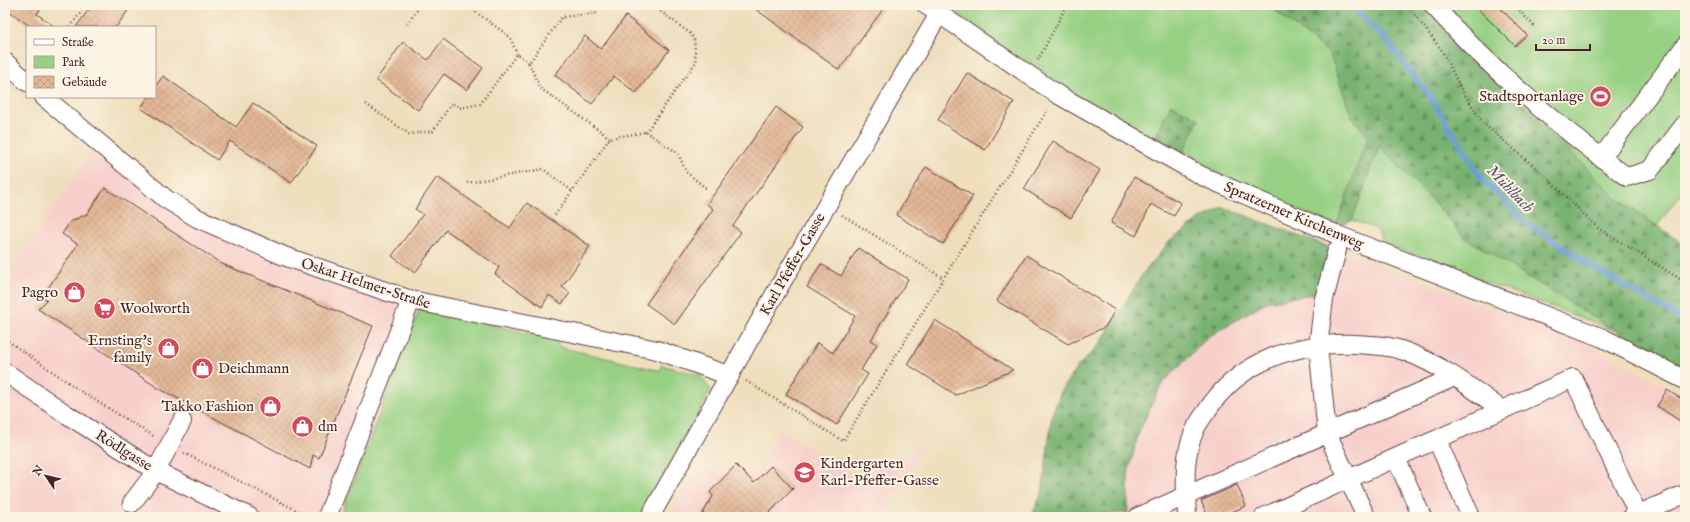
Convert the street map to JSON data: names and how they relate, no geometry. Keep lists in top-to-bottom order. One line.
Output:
{"streets":{"street":["Spratzerner Kirchenweg","Karl Pfeffer-Gasse","Oskar Helmer-Straße","Rödlgasse"]},"crossings":[["Spratzerner Kirchenweg","Karl Pfeffer-Gasse"],["Karl Pfeffer-Gasse","Oskar Helmer-Straße"]],"water":["Mühlbach"],"places":{"sports":["Stadtsportanlage"],"shop":["Pagro","Ernsting's family","Deichmann","Takko Fashion","dm"],"supermarket":["Woolworth"],"school or university":["Kindergarten Karl-Pfeffer-Gasse"]},"legend":["Straße","Park","Gebäude"],"scale_bar":"20 m","north":"top left"}
